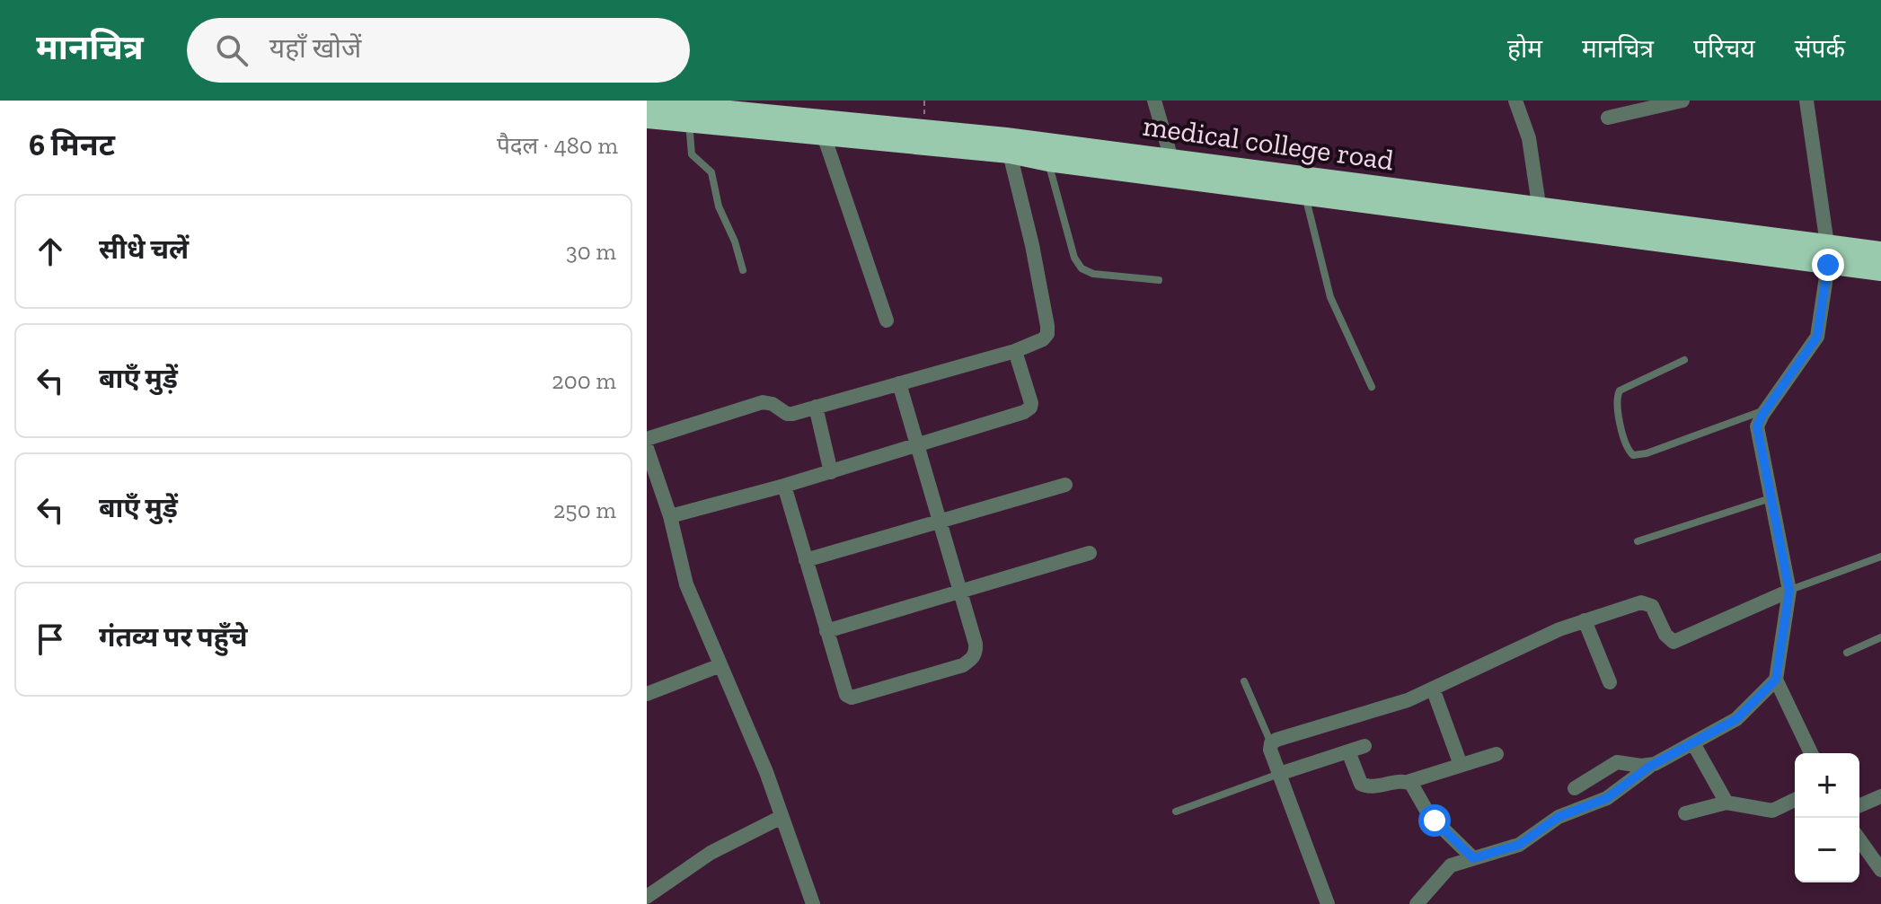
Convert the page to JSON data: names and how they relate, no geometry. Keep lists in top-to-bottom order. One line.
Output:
{"streets":{"highway":["medical college road"]},"page":{"header":"मानचित्र","search":"यहाँ खोजें","nav":["होम","मानचित्र","परिचय","संपर्क"],"heading":["6 मिनट","पैदल · 480 m"],"list":[["सीधे चलें","30 m"],["बाएँ मुड़ें","200 m"],["बाएँ मुड़ें","250 m"],"गंतव्य पर पहुँचे"],"map_buttons":["+","−"]}}
